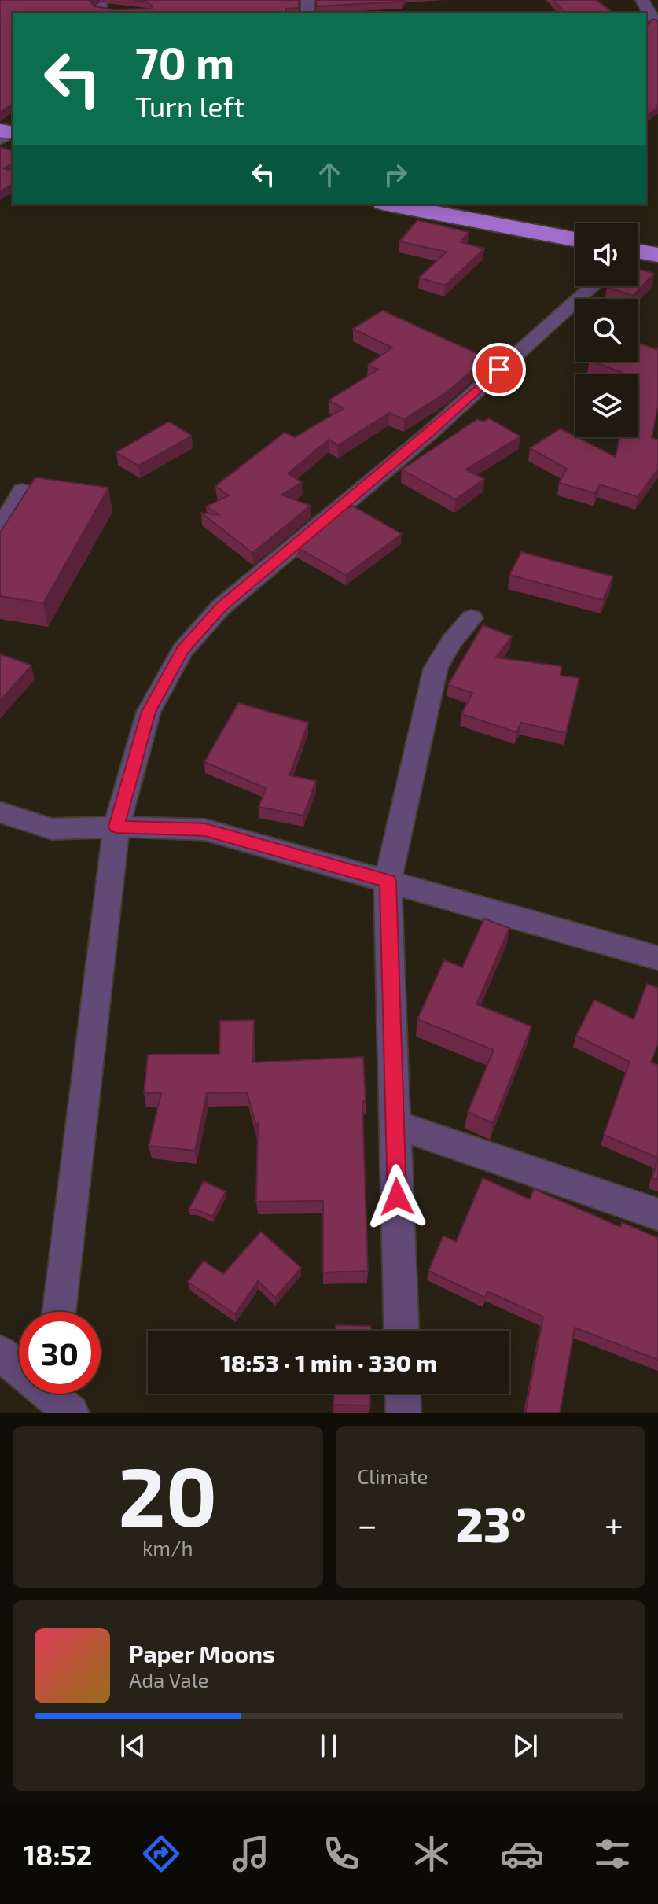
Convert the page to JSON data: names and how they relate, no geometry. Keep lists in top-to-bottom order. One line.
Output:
{"page":{"turn":["70 m","Turn left"],"limit":"30","trip":"18:53 · 1 min · 330 m","tile":[["20","km/h"],"Climate"],"heat":["−","23°","+"],"song":["Paper Moons","Ada Vale"],"tabs":"18:52"}}
